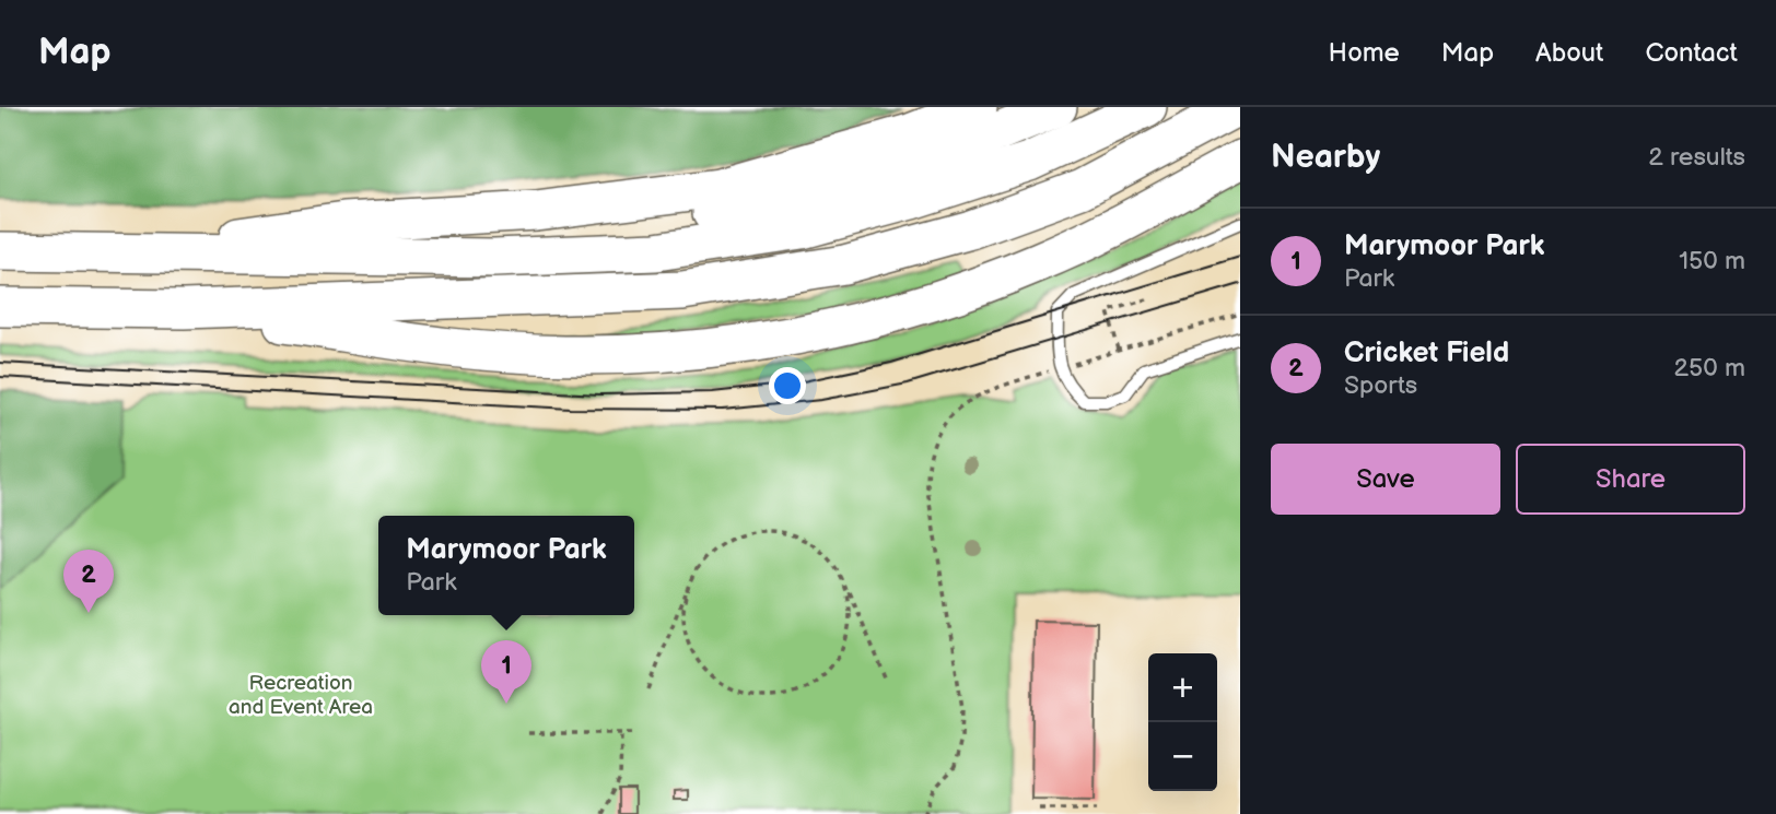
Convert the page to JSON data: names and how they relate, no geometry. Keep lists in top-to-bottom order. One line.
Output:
{"parks":["Recreation and Event Area"],"page":{"header":"Map","nav":["Home","Map","About","Contact"],"heading":["Nearby","2 results"],"list":[{"mark":"1","name":"Marymoor Park","note":"Park","value":"150 m"},{"mark":"2","name":"Cricket Field","note":"Sports","value":"250 m"}],"buttons":["Save","Share"],"popup":["Marymoor Park","Park"],"pins":["2","1"],"map_buttons":["+","−"]}}
